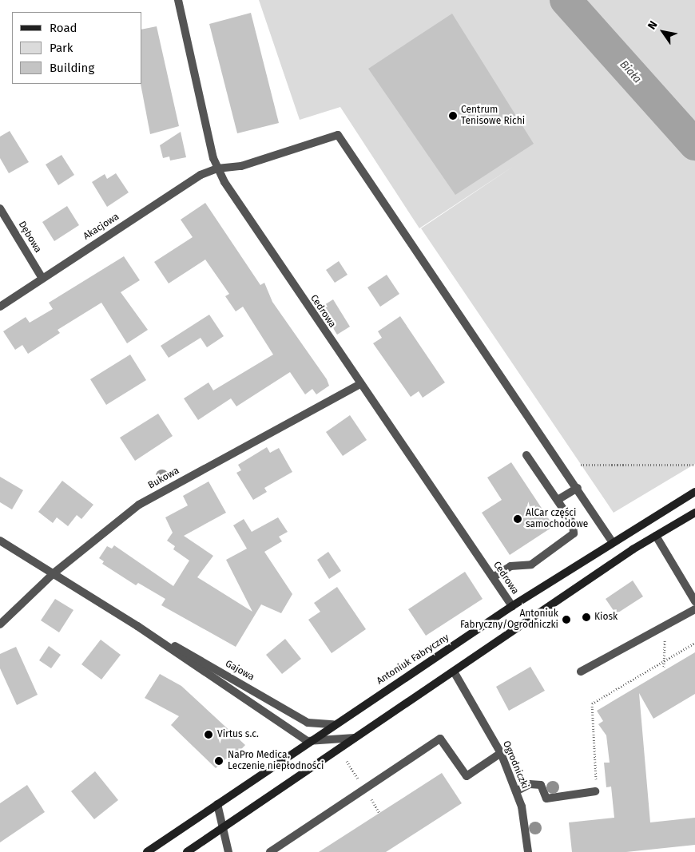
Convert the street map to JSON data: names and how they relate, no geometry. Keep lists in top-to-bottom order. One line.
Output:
{"streets":{"main road":["Antoniuk Fabryczny"],"street":["Akacjowa","Dębowa","Cedrowa","Bukowa","Gajowa","Ogrodniczki"]},"crossings":[["Akacjowa","Dębowa"],["Akacjowa","Cedrowa"],["Cedrowa","Bukowa"],["Cedrowa","Antoniuk Fabryczny"],["Bukowa","Gajowa"],["Antoniuk Fabryczny","Gajowa"]],"water":["Biała"],"places":["Centrum Tenisowe Richi","AlCar części samochodowe","Kiosk","Antoniuk Fabryczny/Ogrodniczki","Virtus s.c.","NaPro Medica. Leczenie niepłodności"],"legend":["Road","Park","Building"],"north":"top left"}
